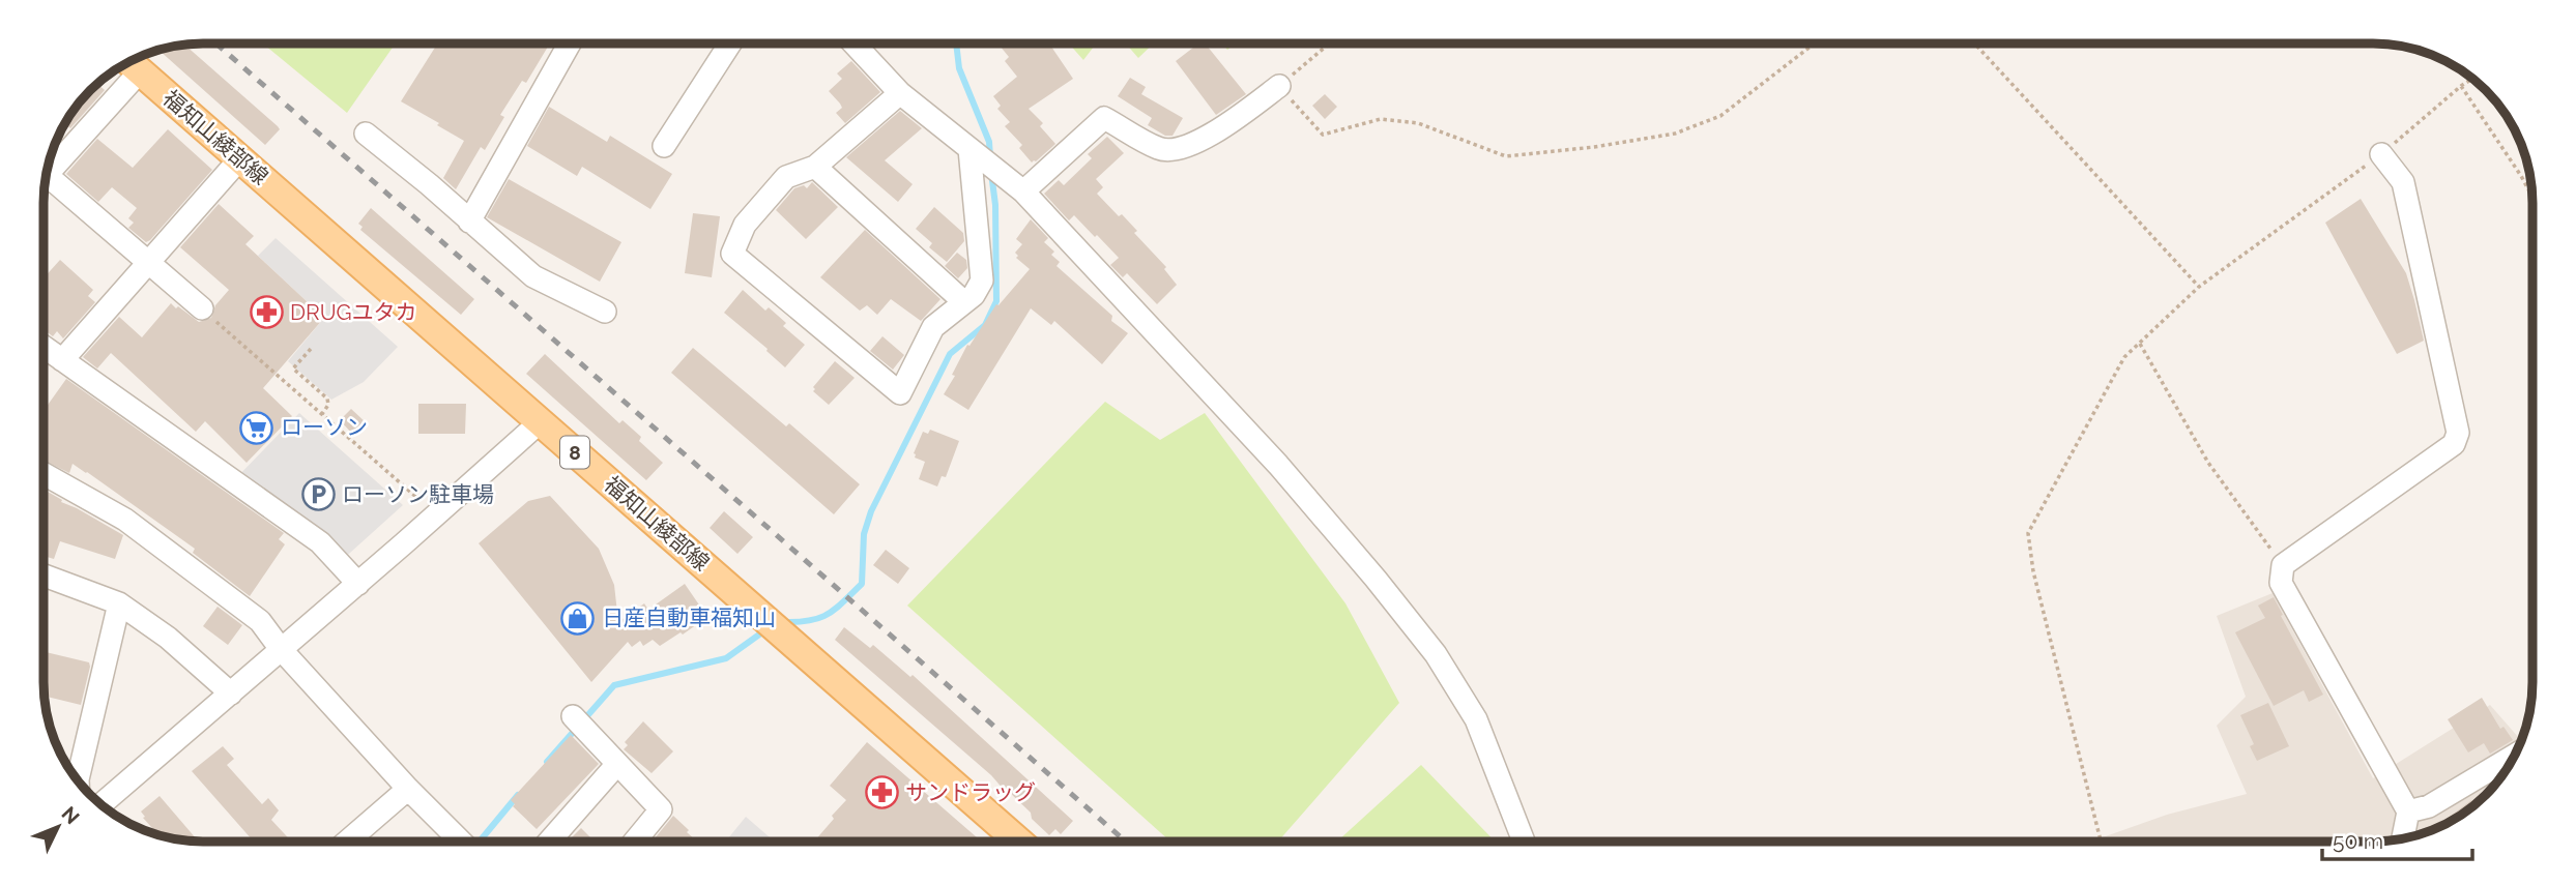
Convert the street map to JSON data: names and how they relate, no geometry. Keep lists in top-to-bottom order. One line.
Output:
{"streets":{"main road":["福知山綾部線","8"]},"places":{"pharmacy":["DRUGユタカ","サンドラッグ"],"supermarket":["ローソン"],"parking":["ローソン駐車場"],"shop":["日産自動車福知山"]},"scale_bar":"50 m","north":"top right"}
